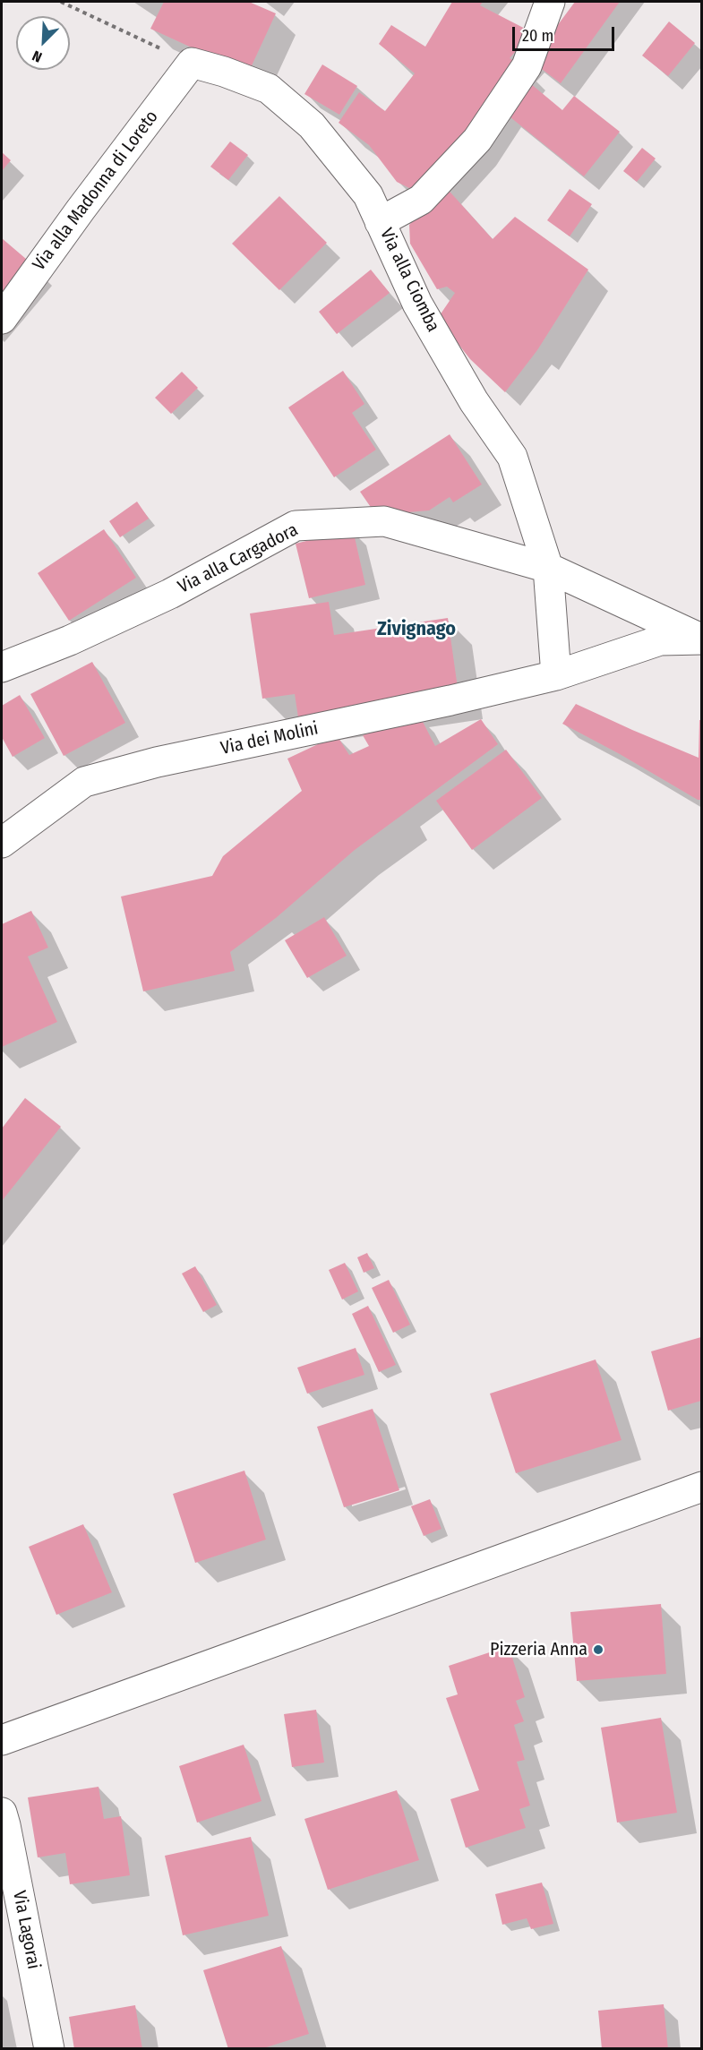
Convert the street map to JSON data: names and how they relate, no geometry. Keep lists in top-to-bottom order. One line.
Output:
{"streets":{"street":["Via alla Madonna di Loreto","Via alla Ciomba","Via alla Cargadora","Via dei Molini","Via Lagorai"]},"crossings":[["Via alla Madonna di Loreto","Via alla Ciomba"],["Via alla Ciomba","Via alla Cargadora"],["Via alla Ciomba","Via dei Molini"],["Via alla Cargadora","Via dei Molini"]],"districts":["Zivignago"],"places":["Pizzeria Anna"],"scale_bar":"20 m","north":"bottom left"}
